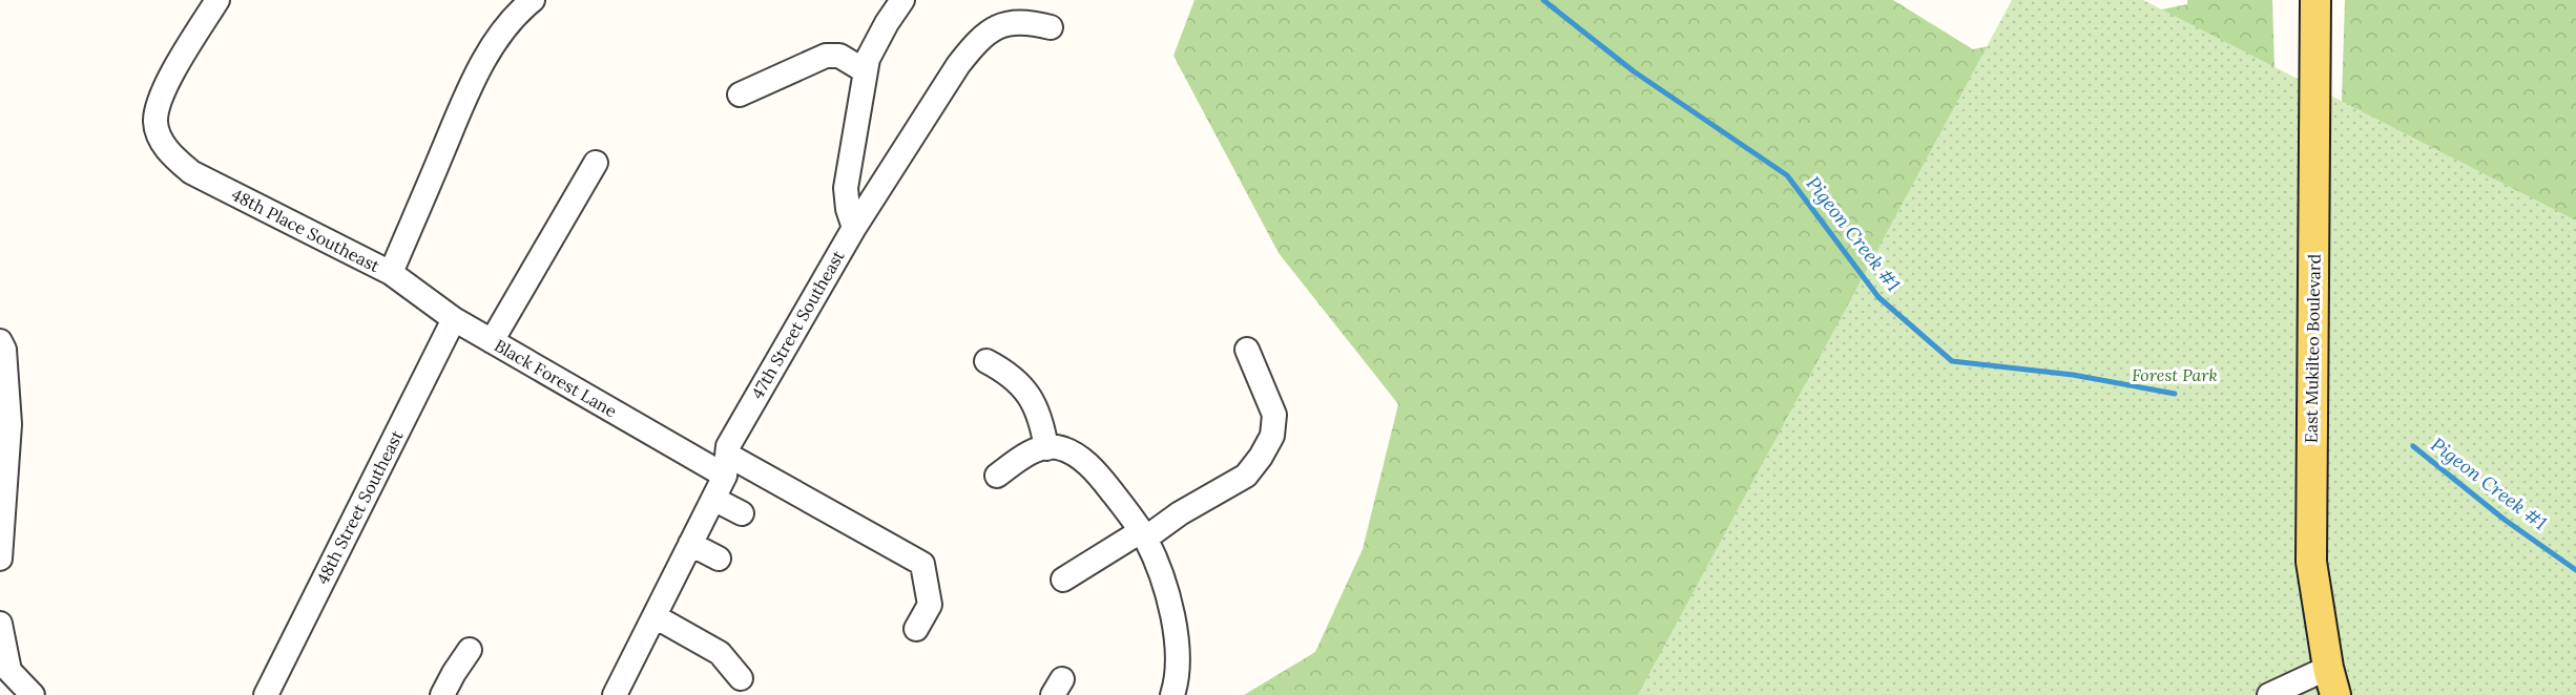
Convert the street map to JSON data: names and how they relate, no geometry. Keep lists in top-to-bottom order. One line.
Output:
{"streets":{"main road":["East Mukilteo Boulevard"],"street":["48th Place Southeast","47th Street Southeast","Black Forest Lane","48th Street Southeast"]},"crossings":[["48th Place Southeast","Black Forest Lane"],["47th Street Southeast","Black Forest Lane"],["Black Forest Lane","48th Street Southeast"]],"water":["Pigeon Creek #1"],"parks":["Forest Park"]}
